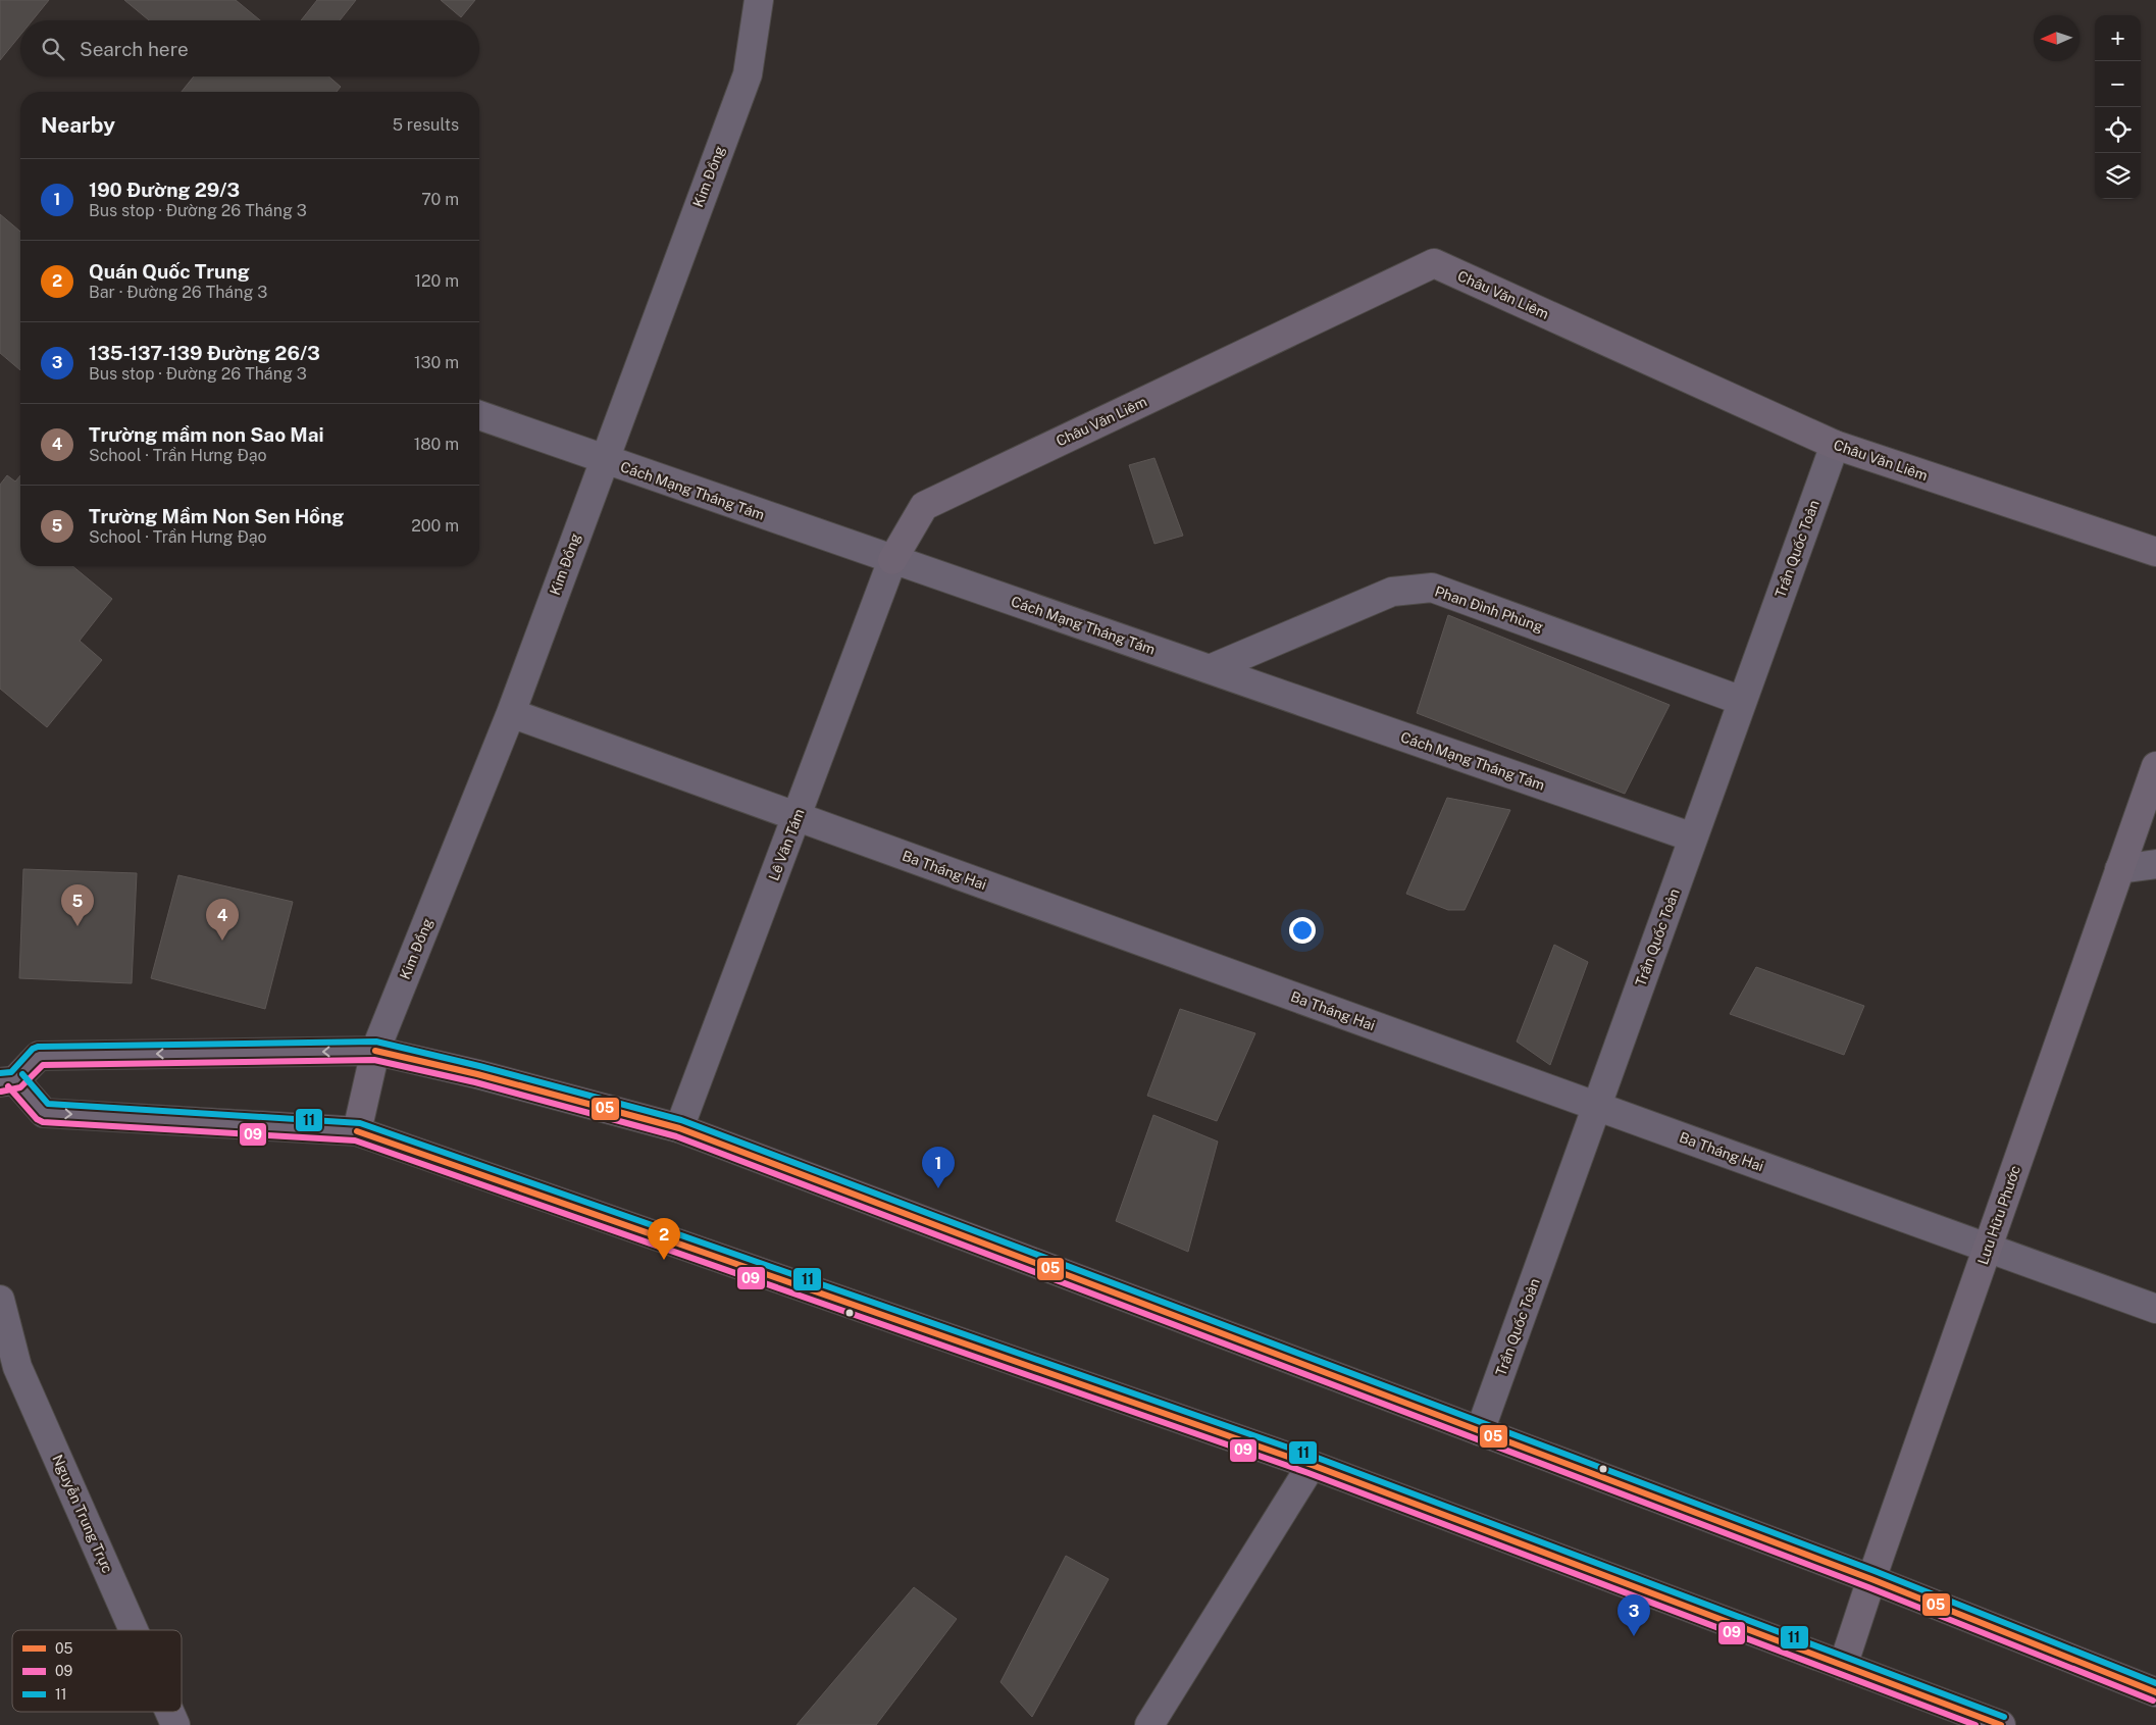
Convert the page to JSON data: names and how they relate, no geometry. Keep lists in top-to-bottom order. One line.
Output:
{"streets":{"street":["Kim Đồng","Châu Văn Liêm","Cách Mạng Tháng Tám","Trần Quốc Toản","Phan Đình Phùng","Lê Văn Tám","Ba Tháng Hai","Lưu Hữu Phước","Nguyễn Trung Trực"]},"crossings":[["Kim Đồng","Cách Mạng Tháng Tám"],["Kim Đồng","Ba Tháng Hai"],["Châu Văn Liêm","Cách Mạng Tháng Tám"],["Châu Văn Liêm","Trần Quốc Toản"],["Châu Văn Liêm","Lê Văn Tám"],["Cách Mạng Tháng Tám","Trần Quốc Toản"],["Cách Mạng Tháng Tám","Phan Đình Phùng"],["Cách Mạng Tháng Tám","Lê Văn Tám"],["Trần Quốc Toản","Phan Đình Phùng"],["Trần Quốc Toản","Ba Tháng Hai"],["Lê Văn Tám","Ba Tháng Hai"],["Ba Tháng Hai","Lưu Hữu Phước"]],"lines":["transit line 11","transit line 05","transit line 09"],"legend":["05","09","11"],"north":"left","page":{"map_buttons":["+","−"],"search":"Search here","heading":["Nearby","5 results"],"list":[{"mark":"1","name":"190 Đường 29/3","note":"Bus stop · Đường 26 Tháng 3","value":"70 m"},{"mark":"2","name":"Quán Quốc Trung","note":"Bar · Đường 26 Tháng 3","value":"120 m"},{"mark":"3","name":"135-137-139 Đường 26/3","note":"Bus stop · Đường 26 Tháng 3","value":"130 m"},{"mark":"4","name":"Trường mầm non Sao Mai","note":"School · Trần Hưng Đạo","value":"180 m"},{"mark":"5","name":"Trường Mầm Non Sen Hồng","note":"School · Trần Hưng Đạo","value":"200 m"}],"pins":["5","4","1","2","3"]}}
